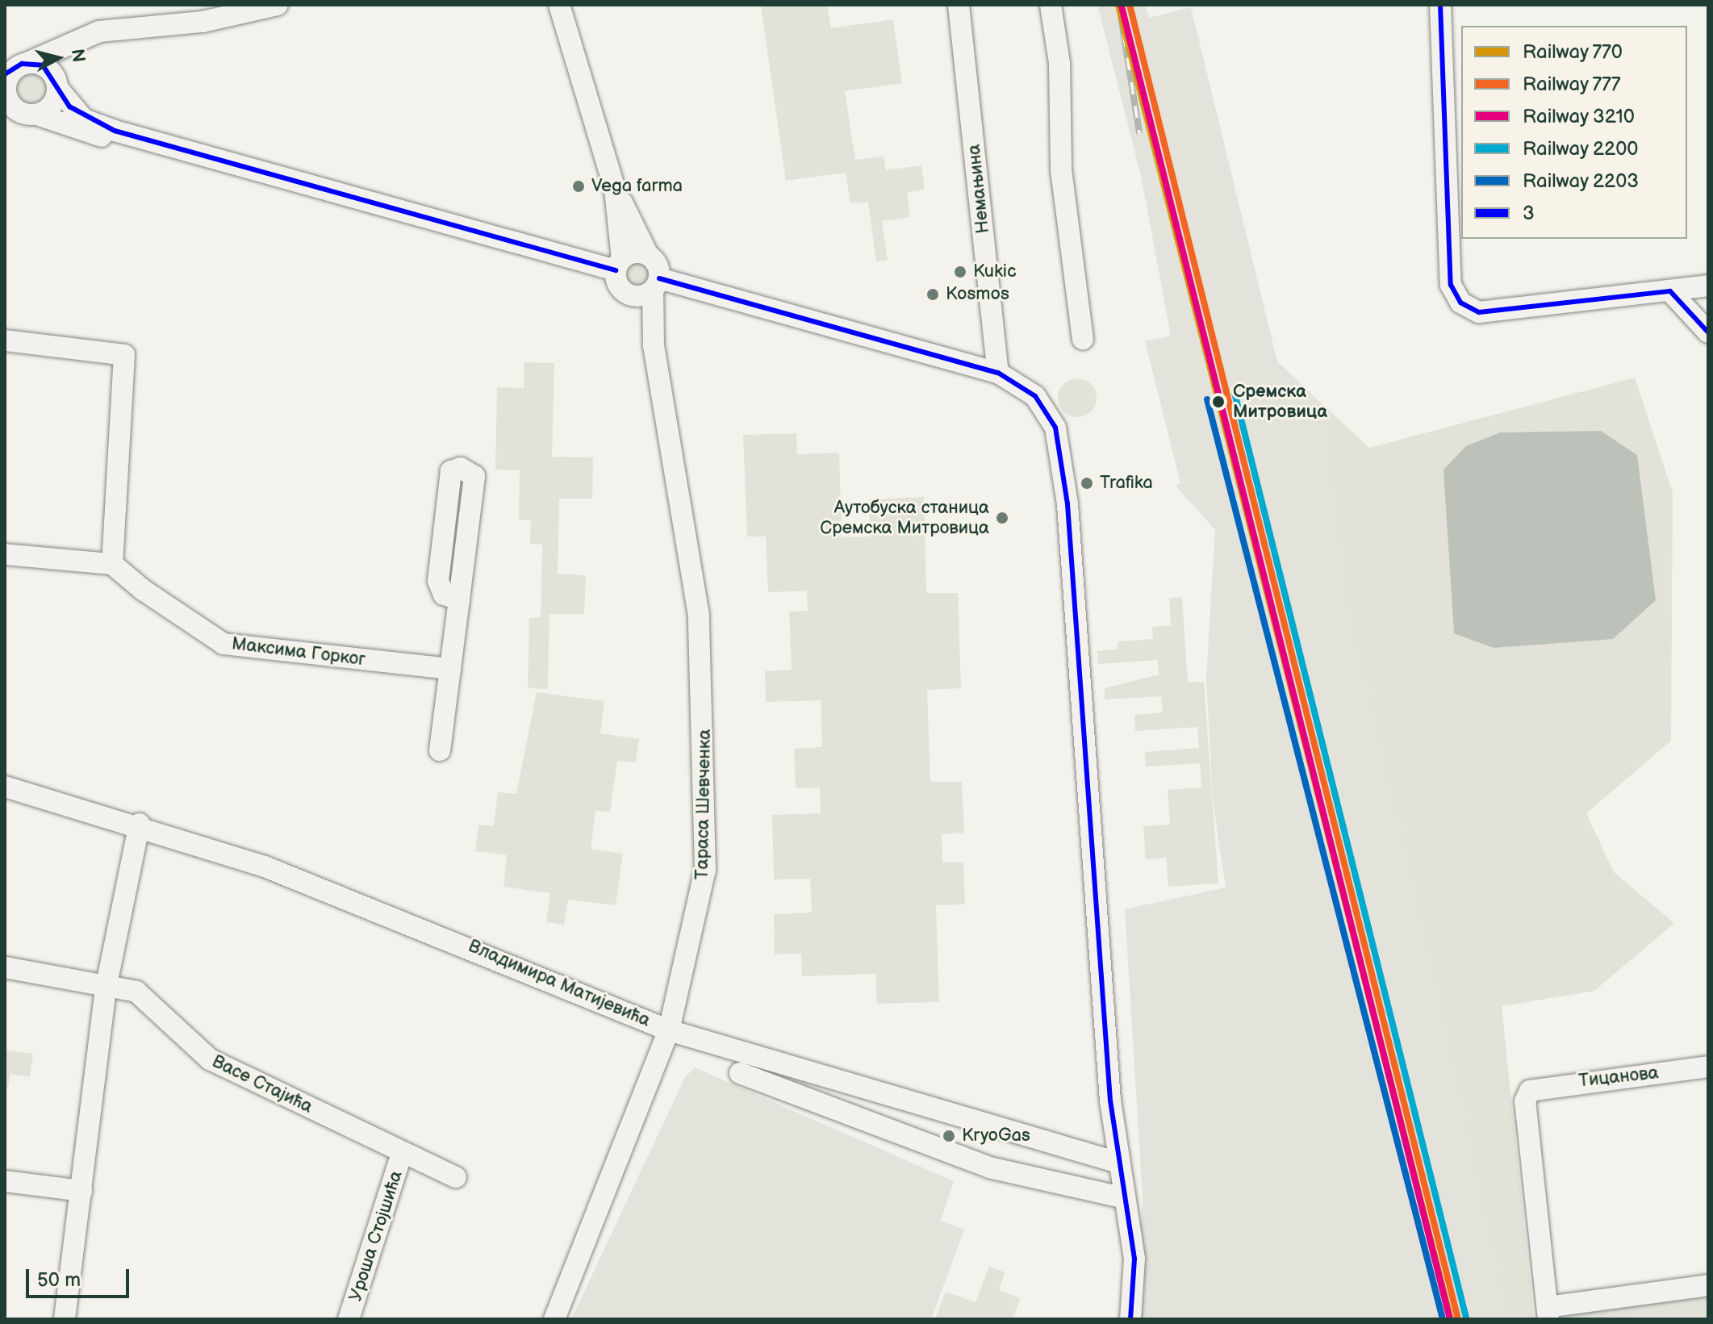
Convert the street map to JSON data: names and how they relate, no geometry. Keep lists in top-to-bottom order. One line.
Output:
{"streets":{"street":["Немањина","Максима Горког","Тараса Шевченка","Владимира Матијевића","Тицанова","Васе Стајића","Уроша Стојшића"]},"crossings":[["Тараса Шевченка","Владимира Матијевића"],["Васе Стајића","Уроша Стојшића"]],"places":["Vega farma","Kukic","Kosmos","Сремска Митровица","Trafika","Аутобуска станица Сремска Митровица","KryoGas"],"lines":["rail line 770","rail line 777","transit line 3","rail line 3210","rail line 2200","rail line 2203"],"legend":["Railway 770","Railway 777","Railway 3210","Railway 2200","Railway 2203","3"],"scale_bar":"50 m","north":"right"}
